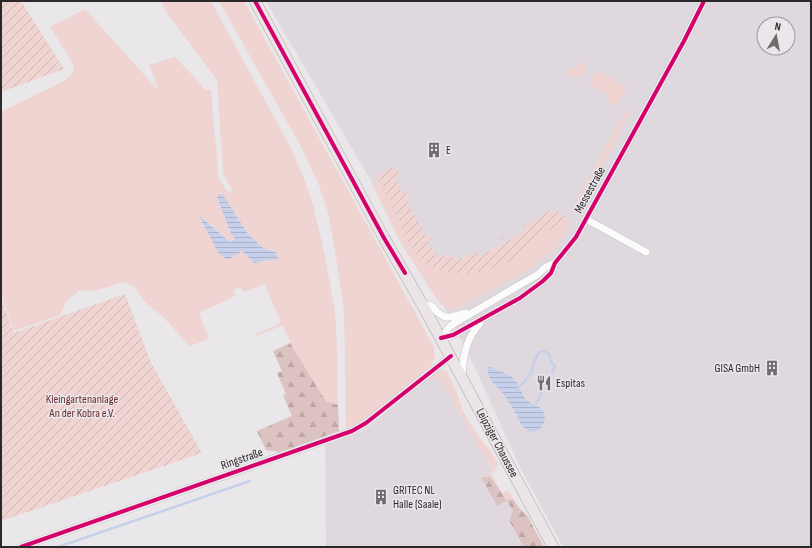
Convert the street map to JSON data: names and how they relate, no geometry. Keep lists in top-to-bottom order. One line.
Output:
{"streets":{"main road":["Leipziger Chaussee"],"street":["Messestraße","Ringstraße"]},"crossings":[["Messestraße","Leipziger Chaussee"],["Leipziger Chaussee","Ringstraße"]],"parks":["Kleingartenanlage An der Kobra e.V."],"places":{"building":["E","GISA GmbH","GRITEC NL Halle (Saale)"],"restaurant":["Espitas"]},"north":"top"}
